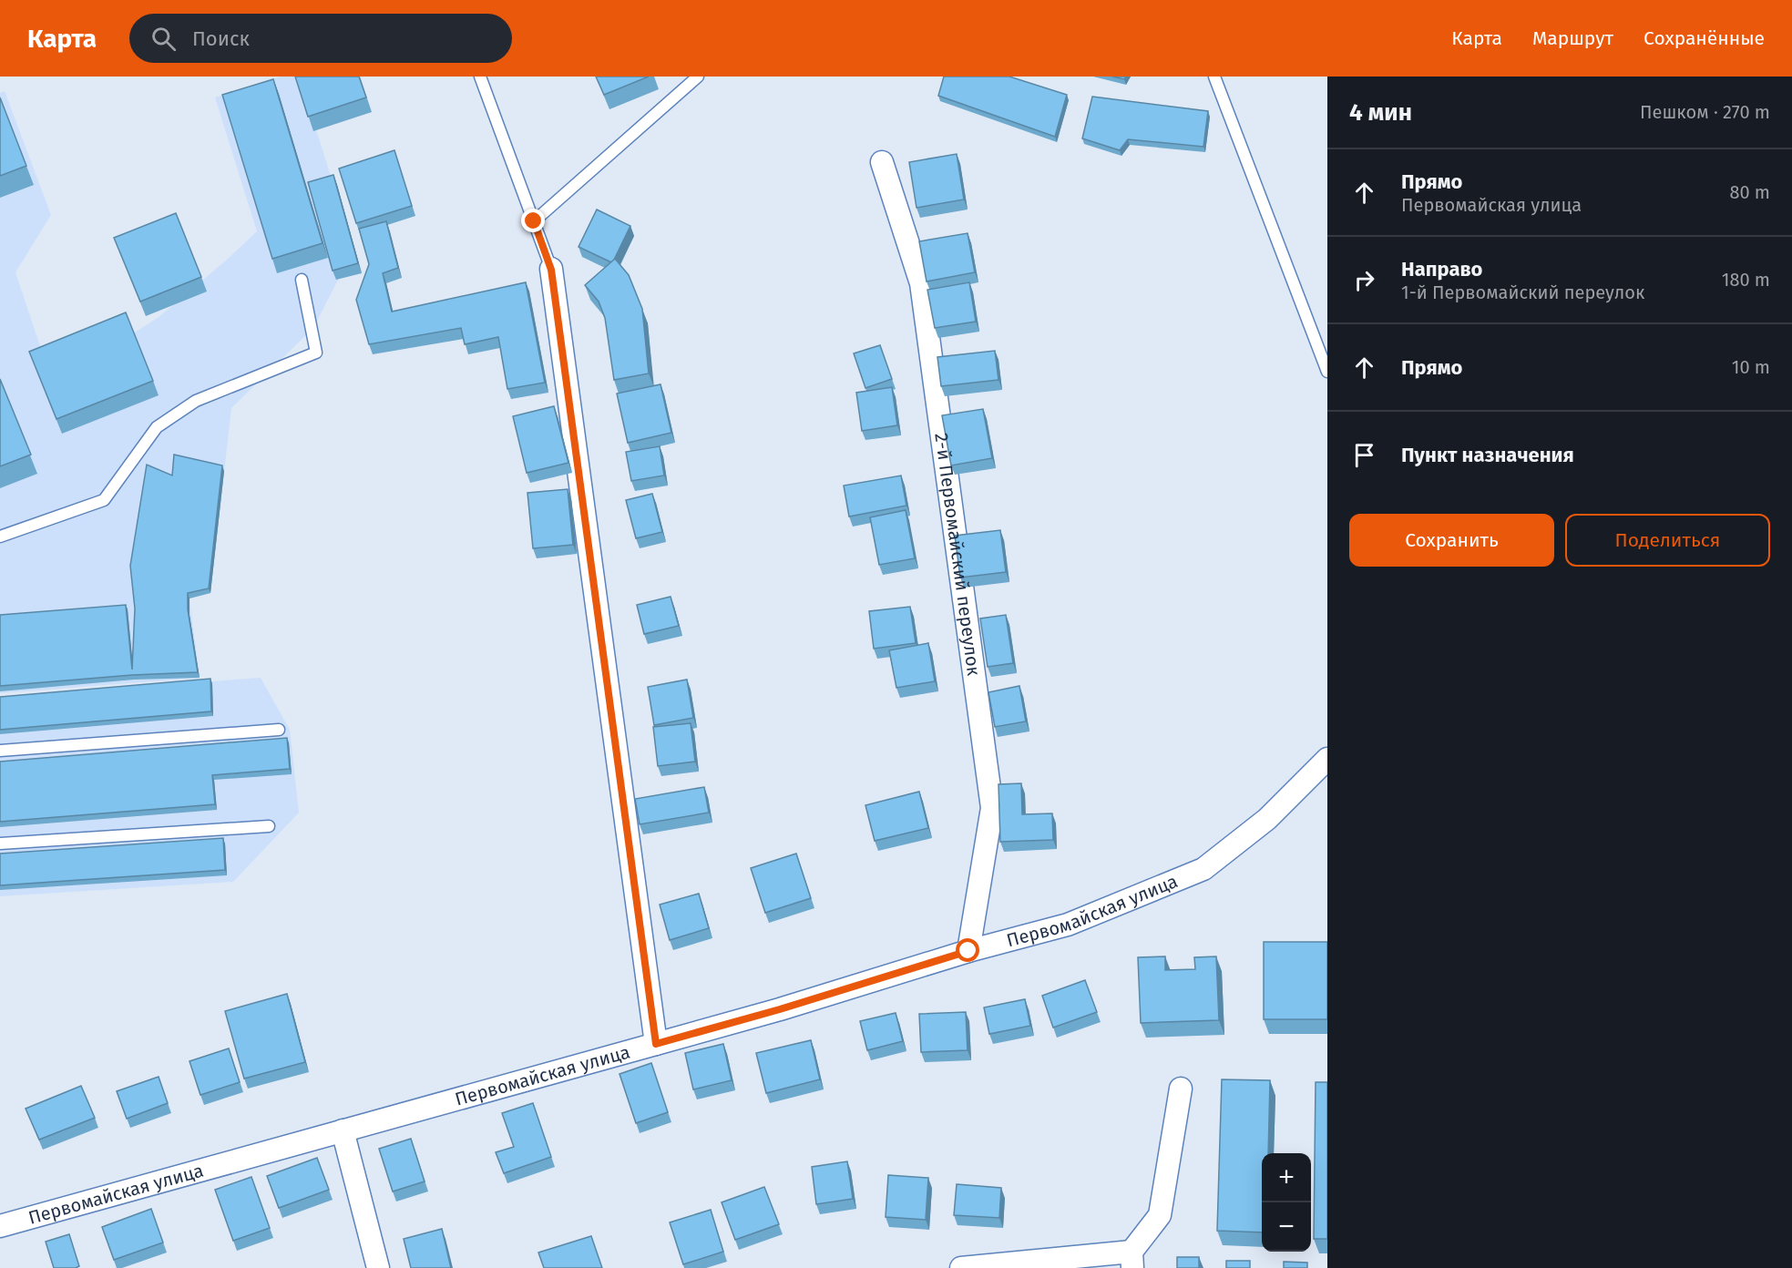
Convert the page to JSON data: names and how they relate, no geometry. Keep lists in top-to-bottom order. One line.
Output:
{"streets":{"street":["2-й Первомайский переулок","Первомайская улица"]},"crossings":[["2-й Первомайский переулок","Первомайская улица"]],"page":{"header":"Карта","search":"Поиск","nav":["Карта","Маршрут","Сохранённые"],"heading":["4 мин","Пешком · 270 m"],"list":[["Прямо","Первомайская улица","80 m"],["Направо","1-й Первомайский переулок","180 m"],["Прямо","10 m"],"Пункт назначения"],"buttons":["Сохранить","Поделиться"],"map_buttons":["+","−"]}}
